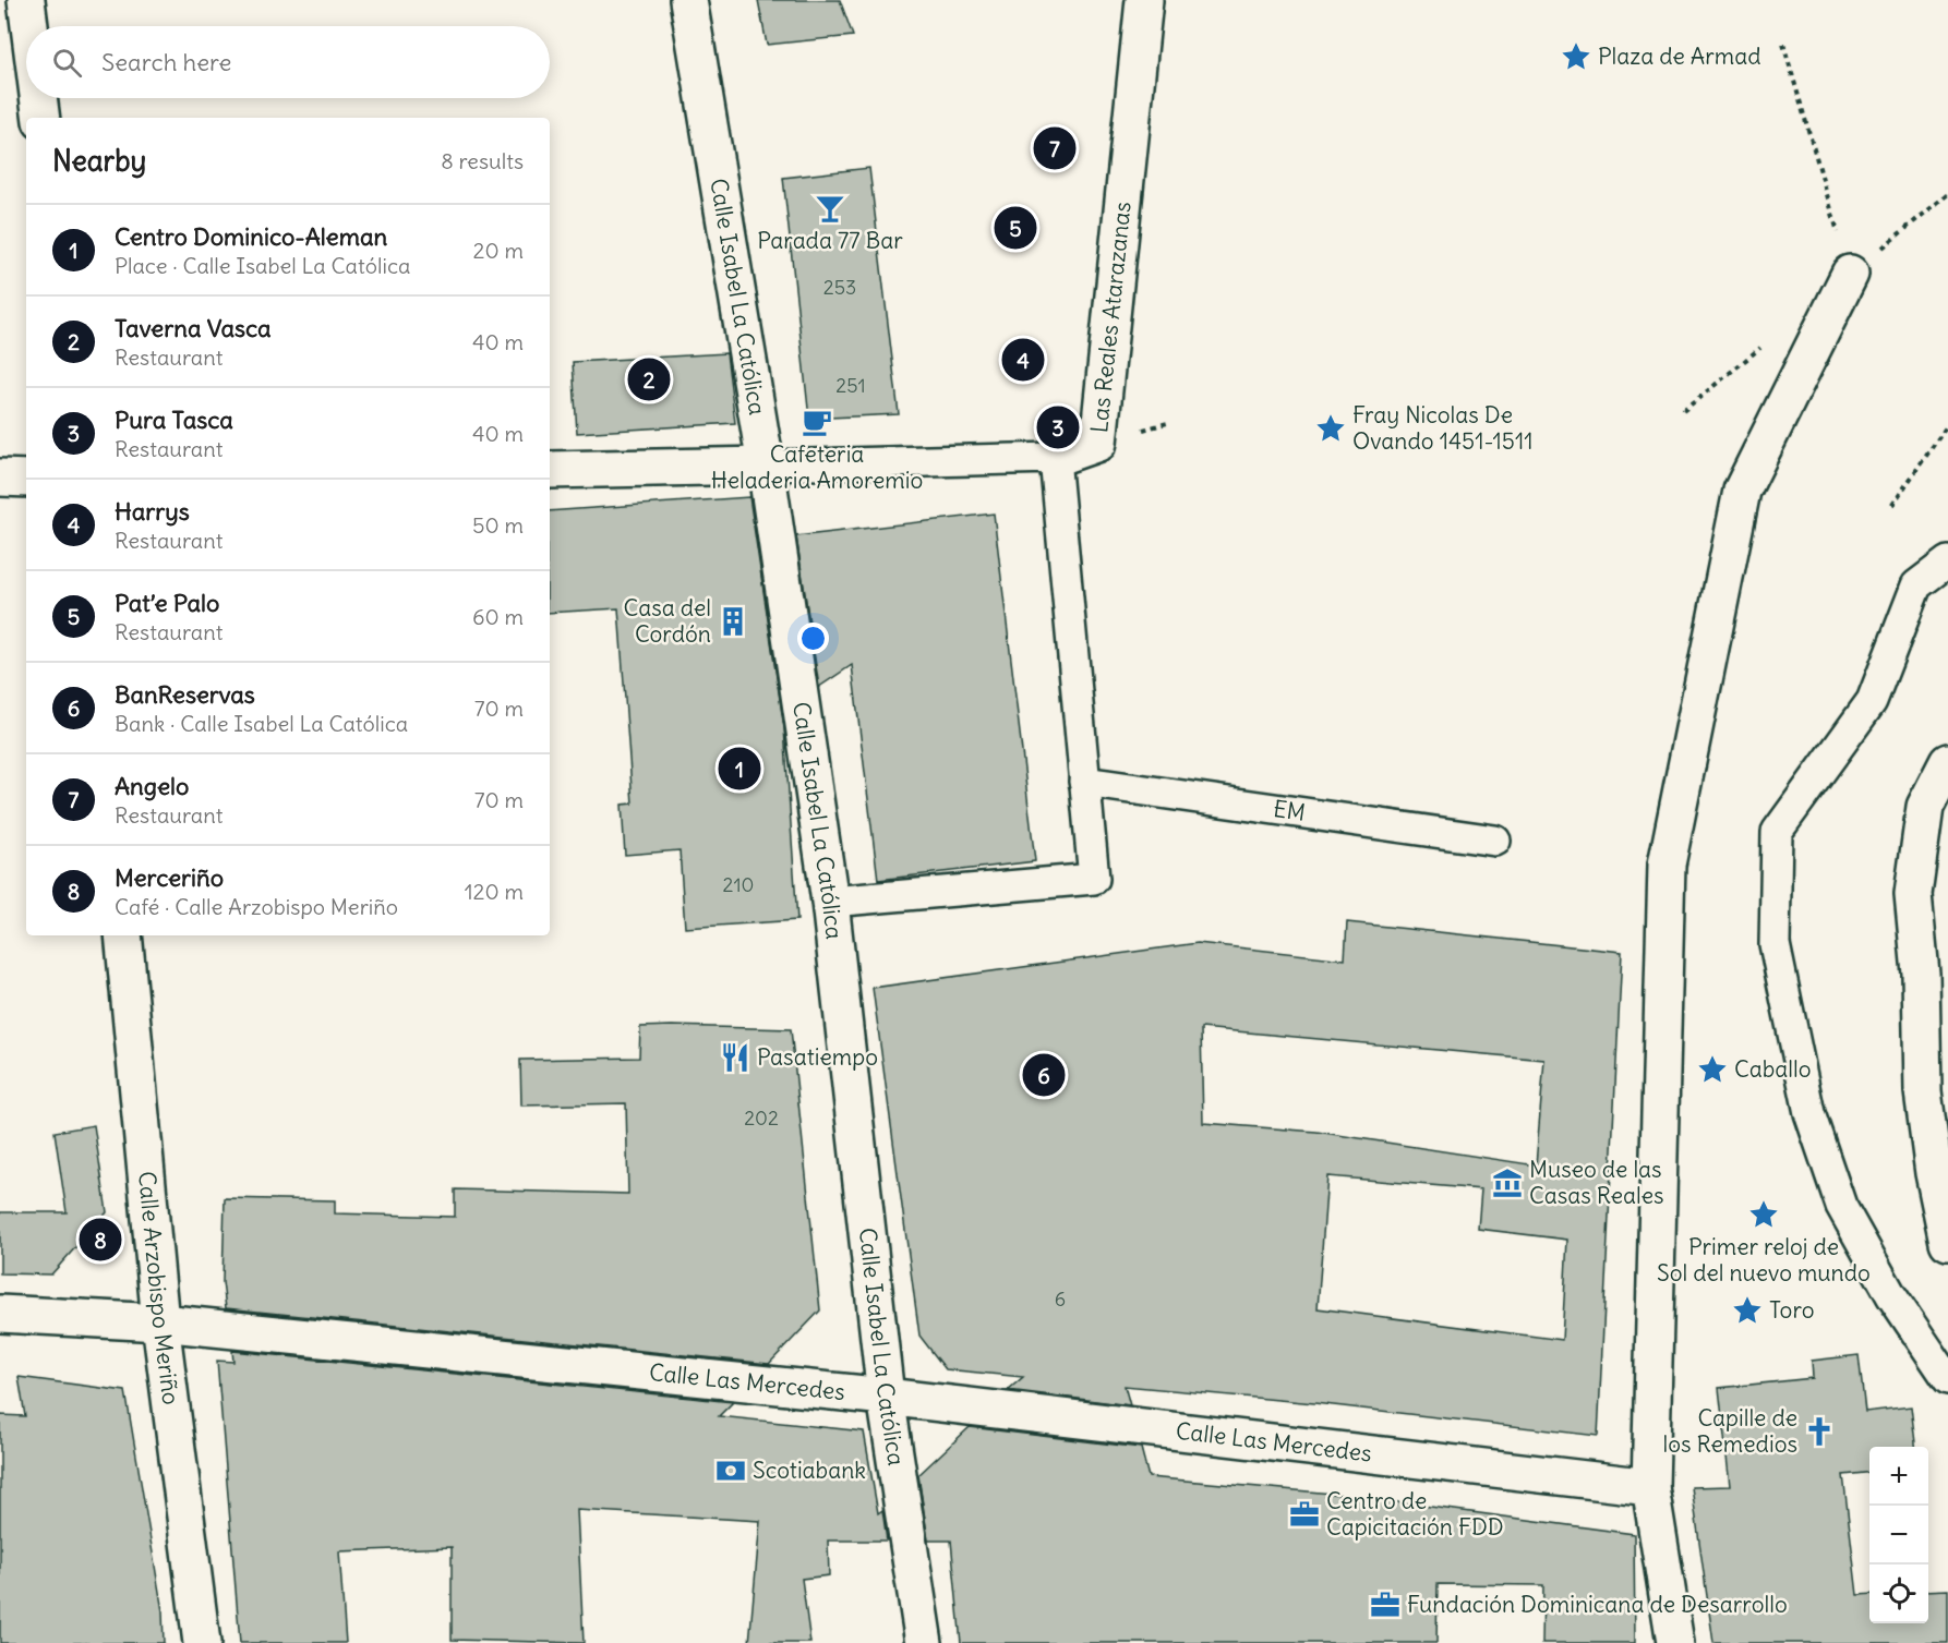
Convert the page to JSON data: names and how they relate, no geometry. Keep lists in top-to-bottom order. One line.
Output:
{"streets":{"street":["Calle Isabel La Católica","Las Reales Atarazanas","Calle Arzobispo Meriño","Calle Las Mercedes"],"lane":["EM"]},"crossings":[["Calle Isabel La Católica","Calle Las Mercedes"],["Calle Arzobispo Meriño","Calle Las Mercedes"]],"places":{"place":["Plaza de Armad","Fray Nicolas De Ovando 1451-1511","Caballo","Primer reloj de Sol del nuevo mundo","Toro"],"bar":["Parada 77 Bar"],"cafe":["Cafeteria Heladeria Amoremio"],"building":["Casa del Cordón"],"restaurant":["Pasatiempo"],"museum":["Museo de las Casas Reales"],"church":["Capille de los Remedios"],"bank":["Scotiabank"],"office":["Centro de Capicitación FDD","Fundación Dominicana de Desarrollo"]},"house_numbers":["253","251","210","202","6"],"page":{"search":"Search here","heading":["Nearby","8 results"],"pins":["7","5","4","2","3","1","6","8"],"list":[{"mark":"1","name":"Centro Dominico-Aleman","note":"Place · Calle Isabel La Católica","value":"20 m"},{"mark":"2","name":"Taverna Vasca","note":"Restaurant","value":"40 m"},{"mark":"3","name":"Pura Tasca","note":"Restaurant","value":"40 m"},{"mark":"4","name":"Harrys","note":"Restaurant","value":"50 m"},{"mark":"5","name":"Pat’e Palo","note":"Restaurant","value":"60 m"},{"mark":"6","name":"BanReservas","note":"Bank · Calle Isabel La Católica","value":"70 m"},{"mark":"7","name":"Angelo","note":"Restaurant","value":"70 m"},{"mark":"8","name":"Merceriño","note":"Café · Calle Arzobispo Meriño","value":"120 m"}],"map_buttons":["+","−"]}}
